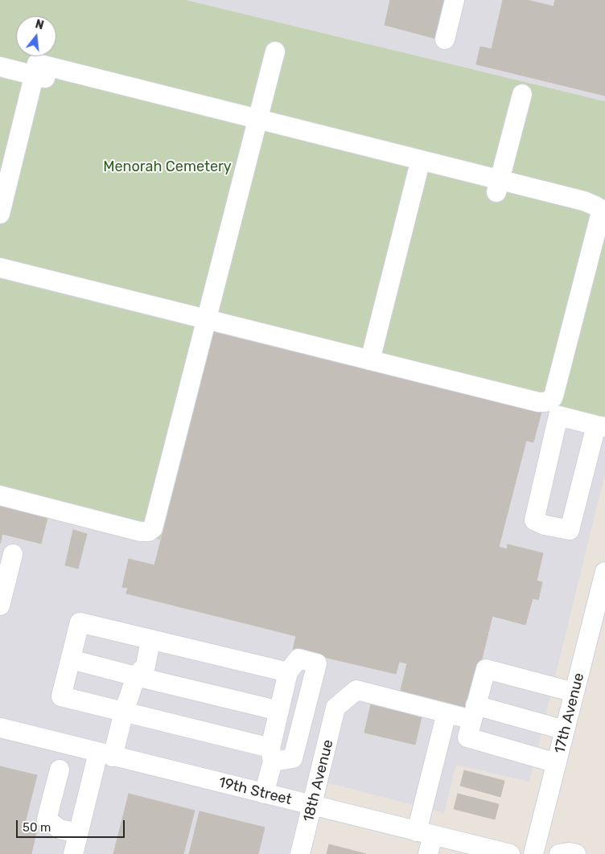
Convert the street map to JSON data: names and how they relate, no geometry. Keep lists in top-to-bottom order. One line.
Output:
{"streets":{"street":["17th Avenue","18th Avenue","19th Street"]},"crossings":[["18th Avenue","19th Street"]],"parks":["Menorah Cemetery"],"scale_bar":"50 m","north":"top"}
